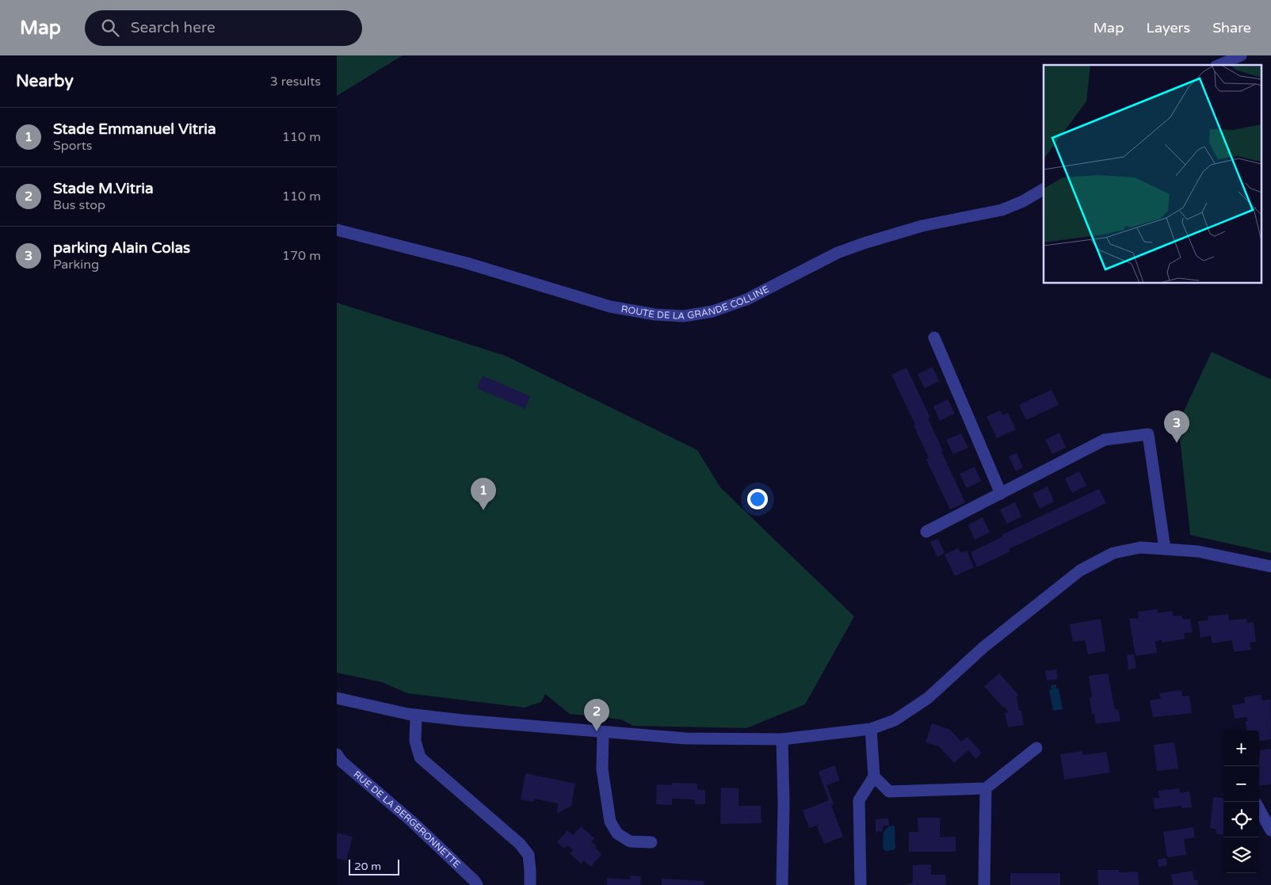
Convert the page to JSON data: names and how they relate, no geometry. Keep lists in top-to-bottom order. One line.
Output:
{"streets":{"street":["ROUTE DE LA GRANDE COLLINE","RUE DE LA BERGERONNETTE"]},"scale_bar":"20 m","page":{"header":"Map","search":"Search here","nav":["Map","Layers","Share"],"heading":["Nearby","3 results"],"list":[{"mark":"1","name":"Stade Emmanuel Vitria","note":"Sports","value":"110 m"},{"mark":"2","name":"Stade M.Vitria","note":"Bus stop","value":"110 m"},{"mark":"3","name":"parking Alain Colas","note":"Parking","value":"170 m"}],"pins":["3","1","2"],"map_buttons":["+","−"],"scale":"20 m"}}
